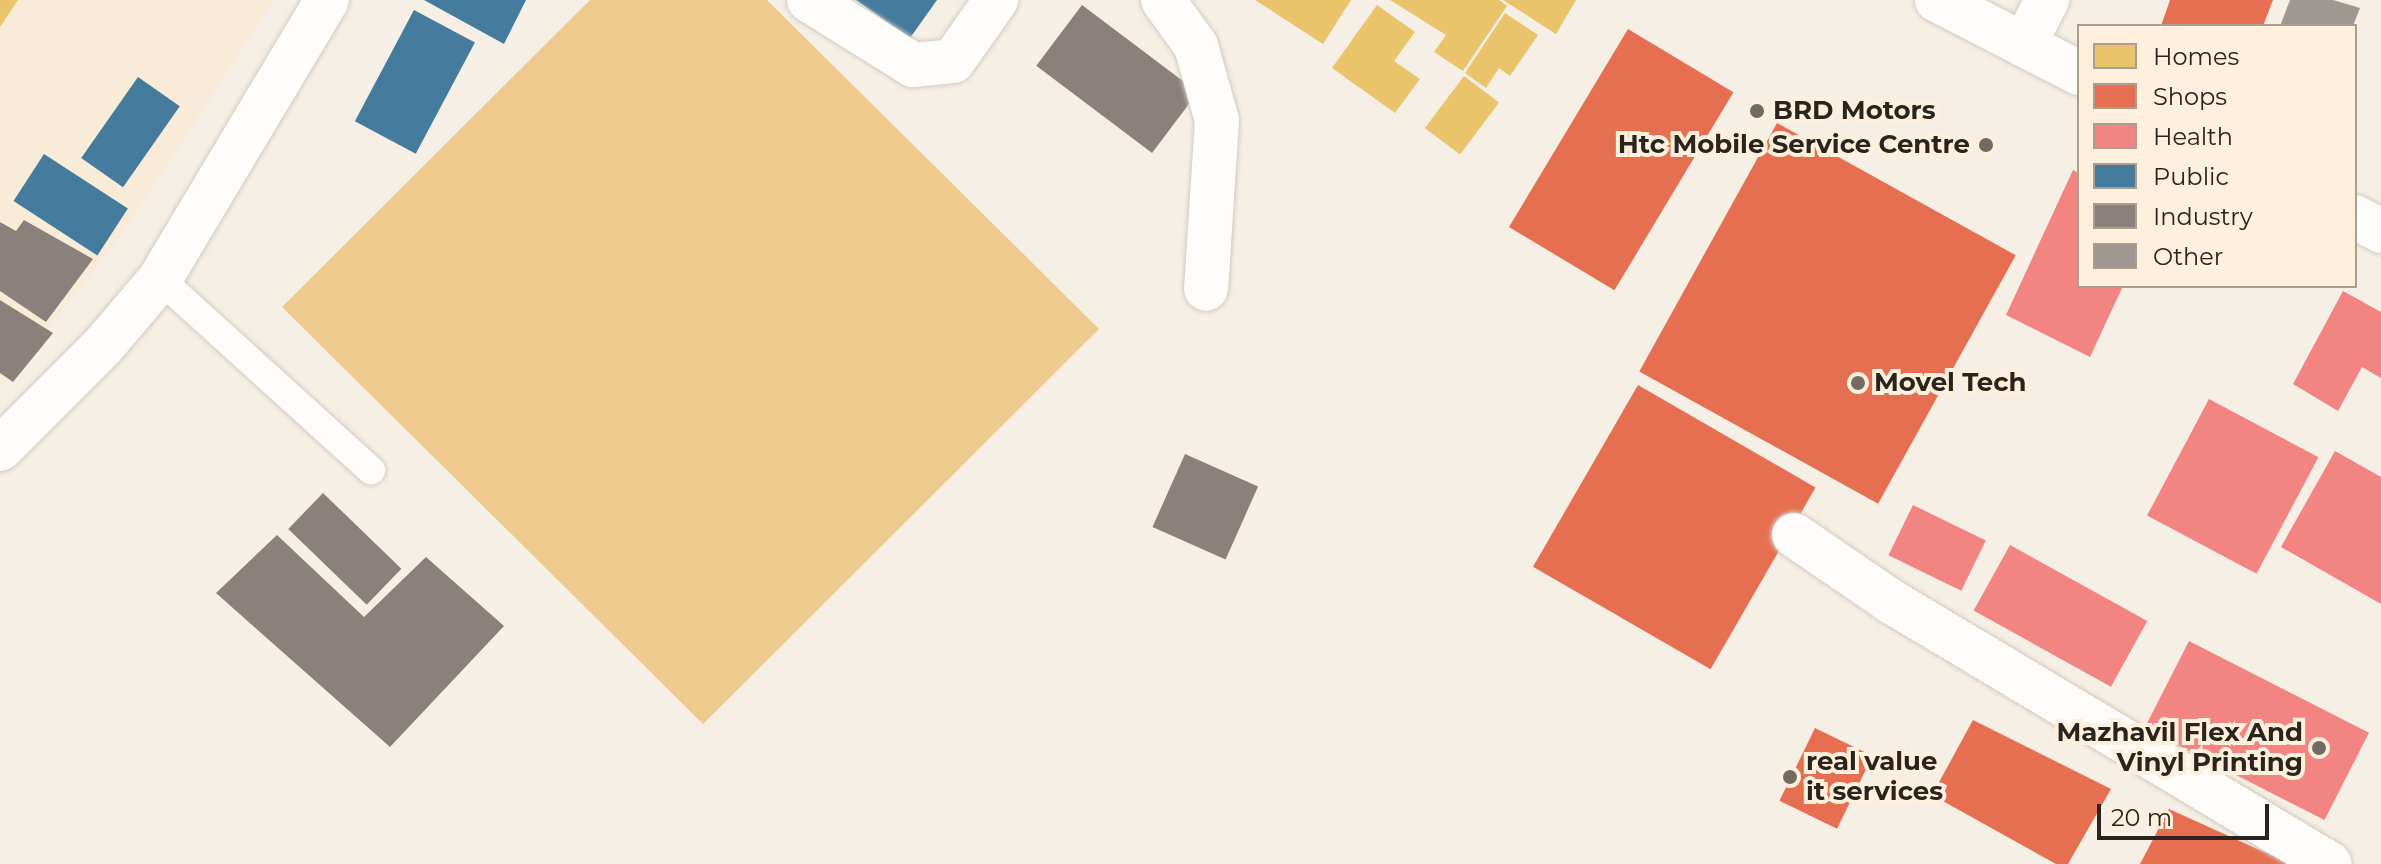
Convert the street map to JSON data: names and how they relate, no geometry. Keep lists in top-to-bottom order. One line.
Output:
{"places":["BRD Motors","Htc Mobile Service Centre","Movel Tech","Mazhavil Flex And Vinyl Printing","real value it services"],"legend":["Homes","Shops","Health","Public","Industry","Other"],"scale_bar":"20 m"}
